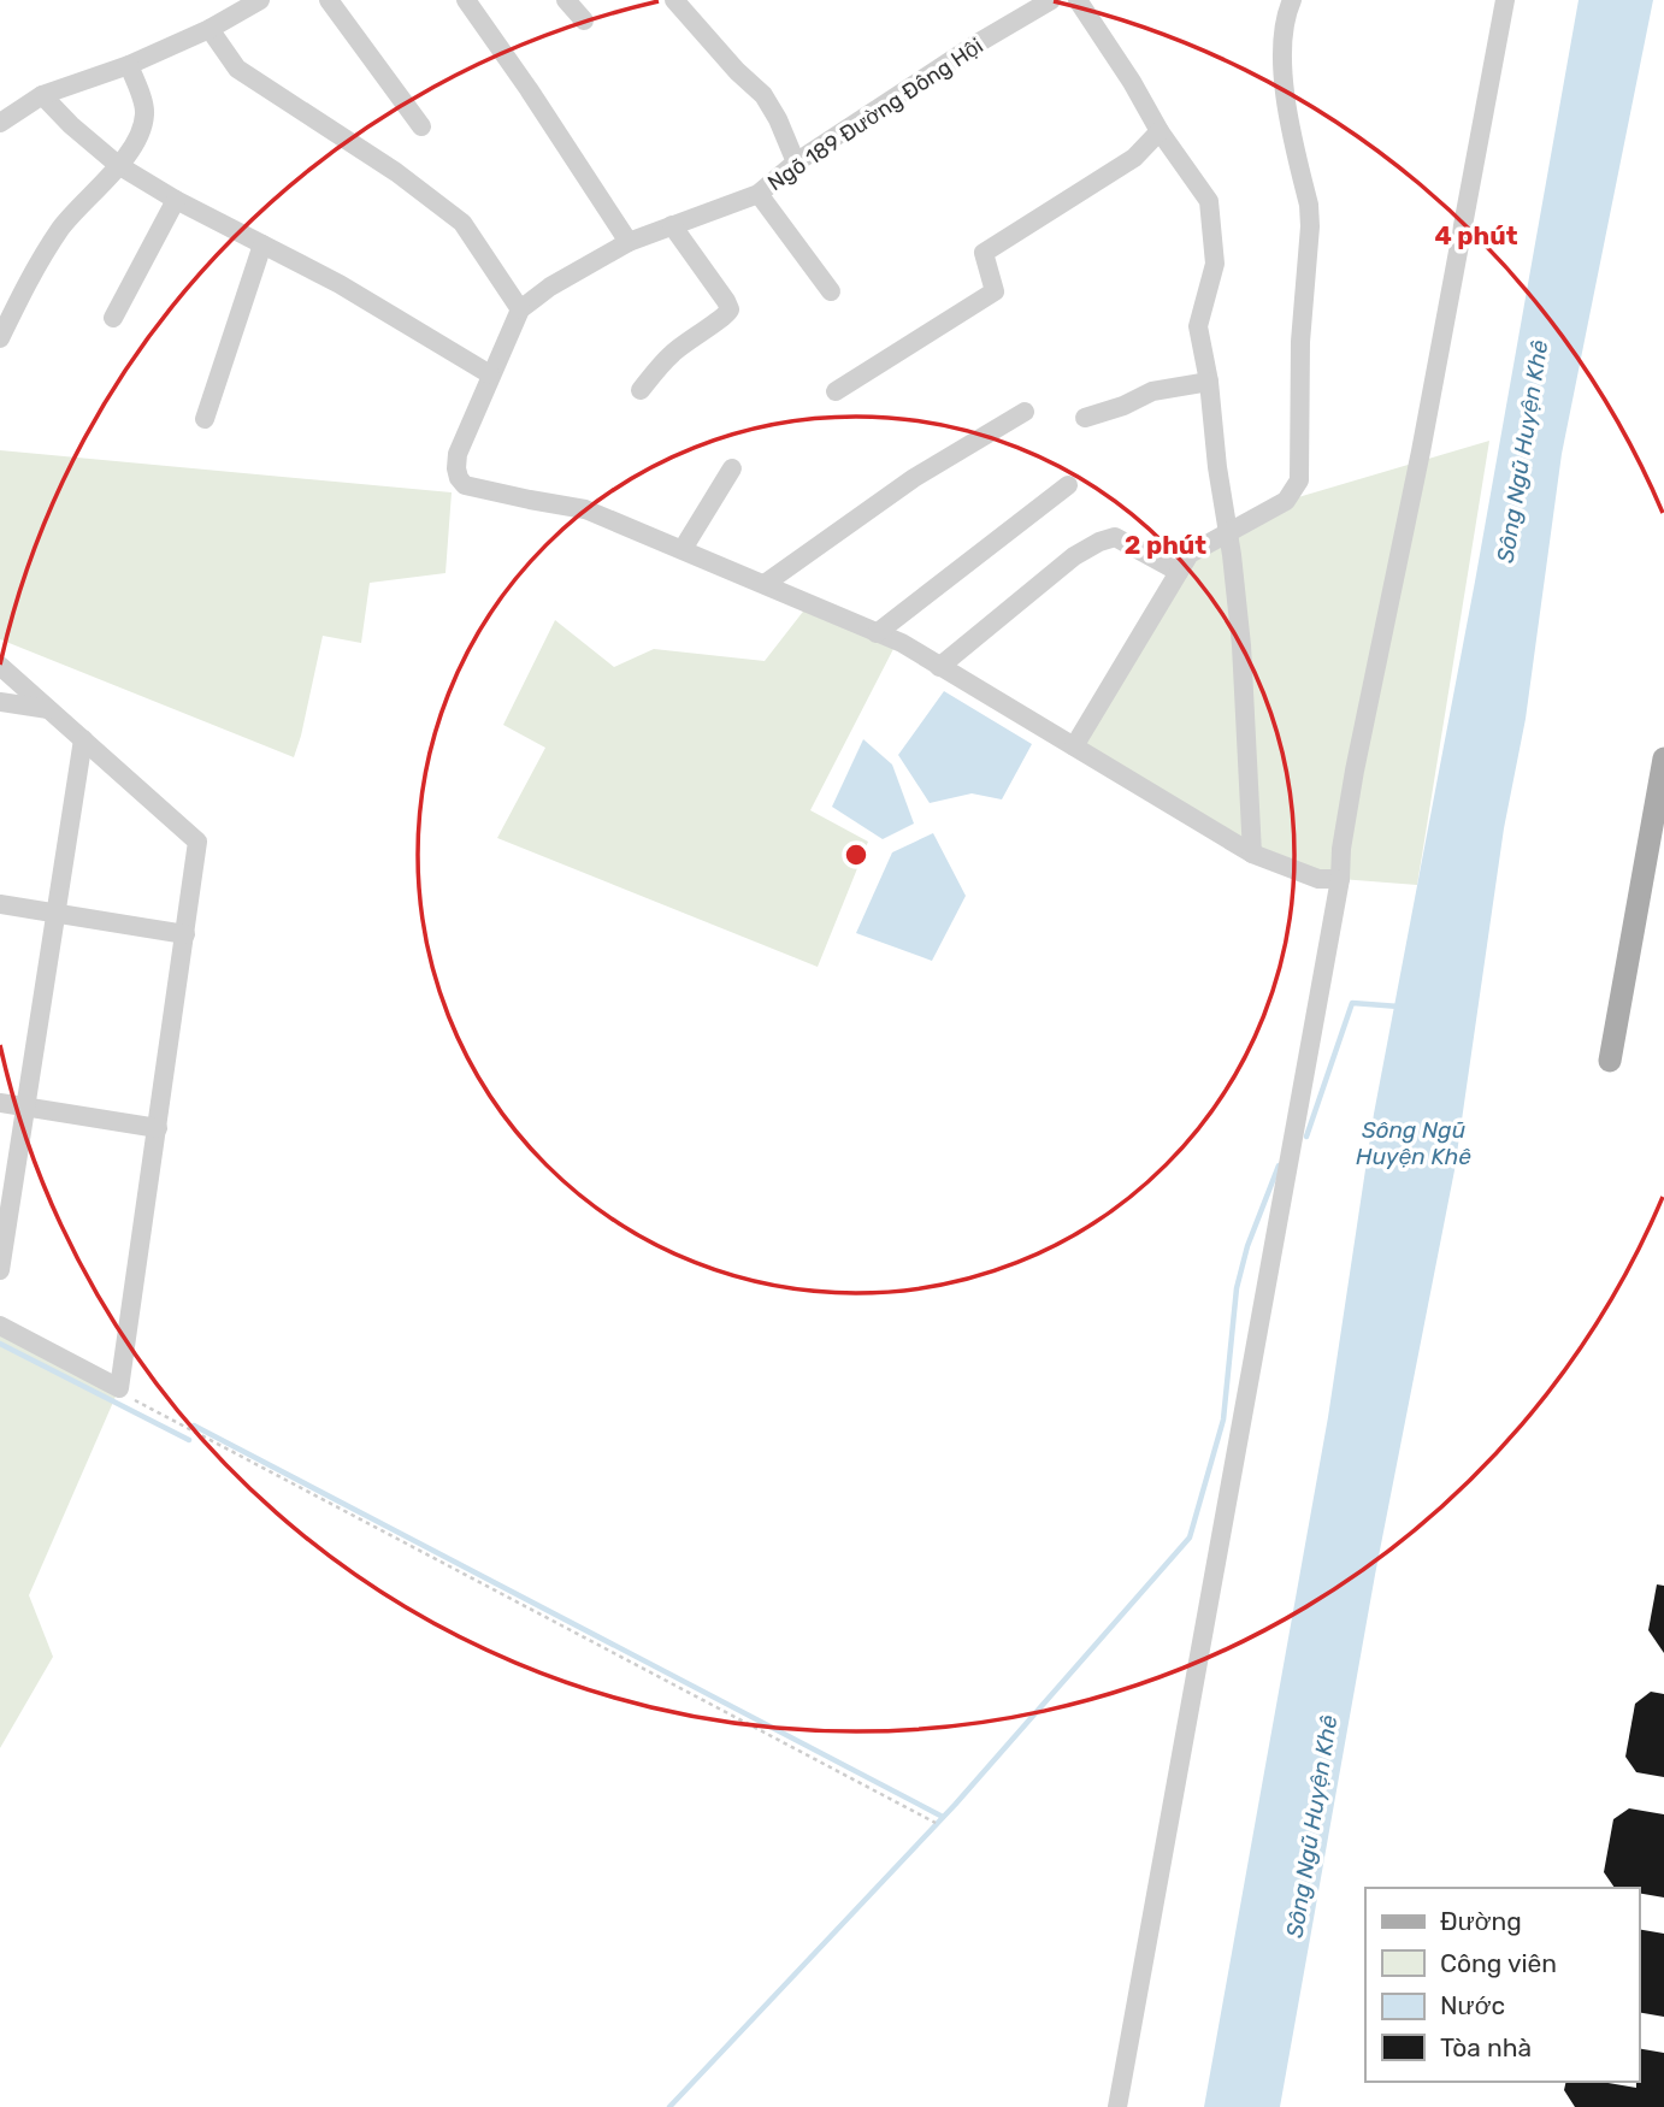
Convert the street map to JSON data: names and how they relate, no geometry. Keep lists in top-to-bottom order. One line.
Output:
{"streets":{"street":["Ngõ 189 Đường Đông Hội"]},"water":["Sông Ngũ Huyện Khê"],"legend":["Đường","Công viên","Nước","Tòa nhà"],"rings":["4 phút","2 phút"]}
